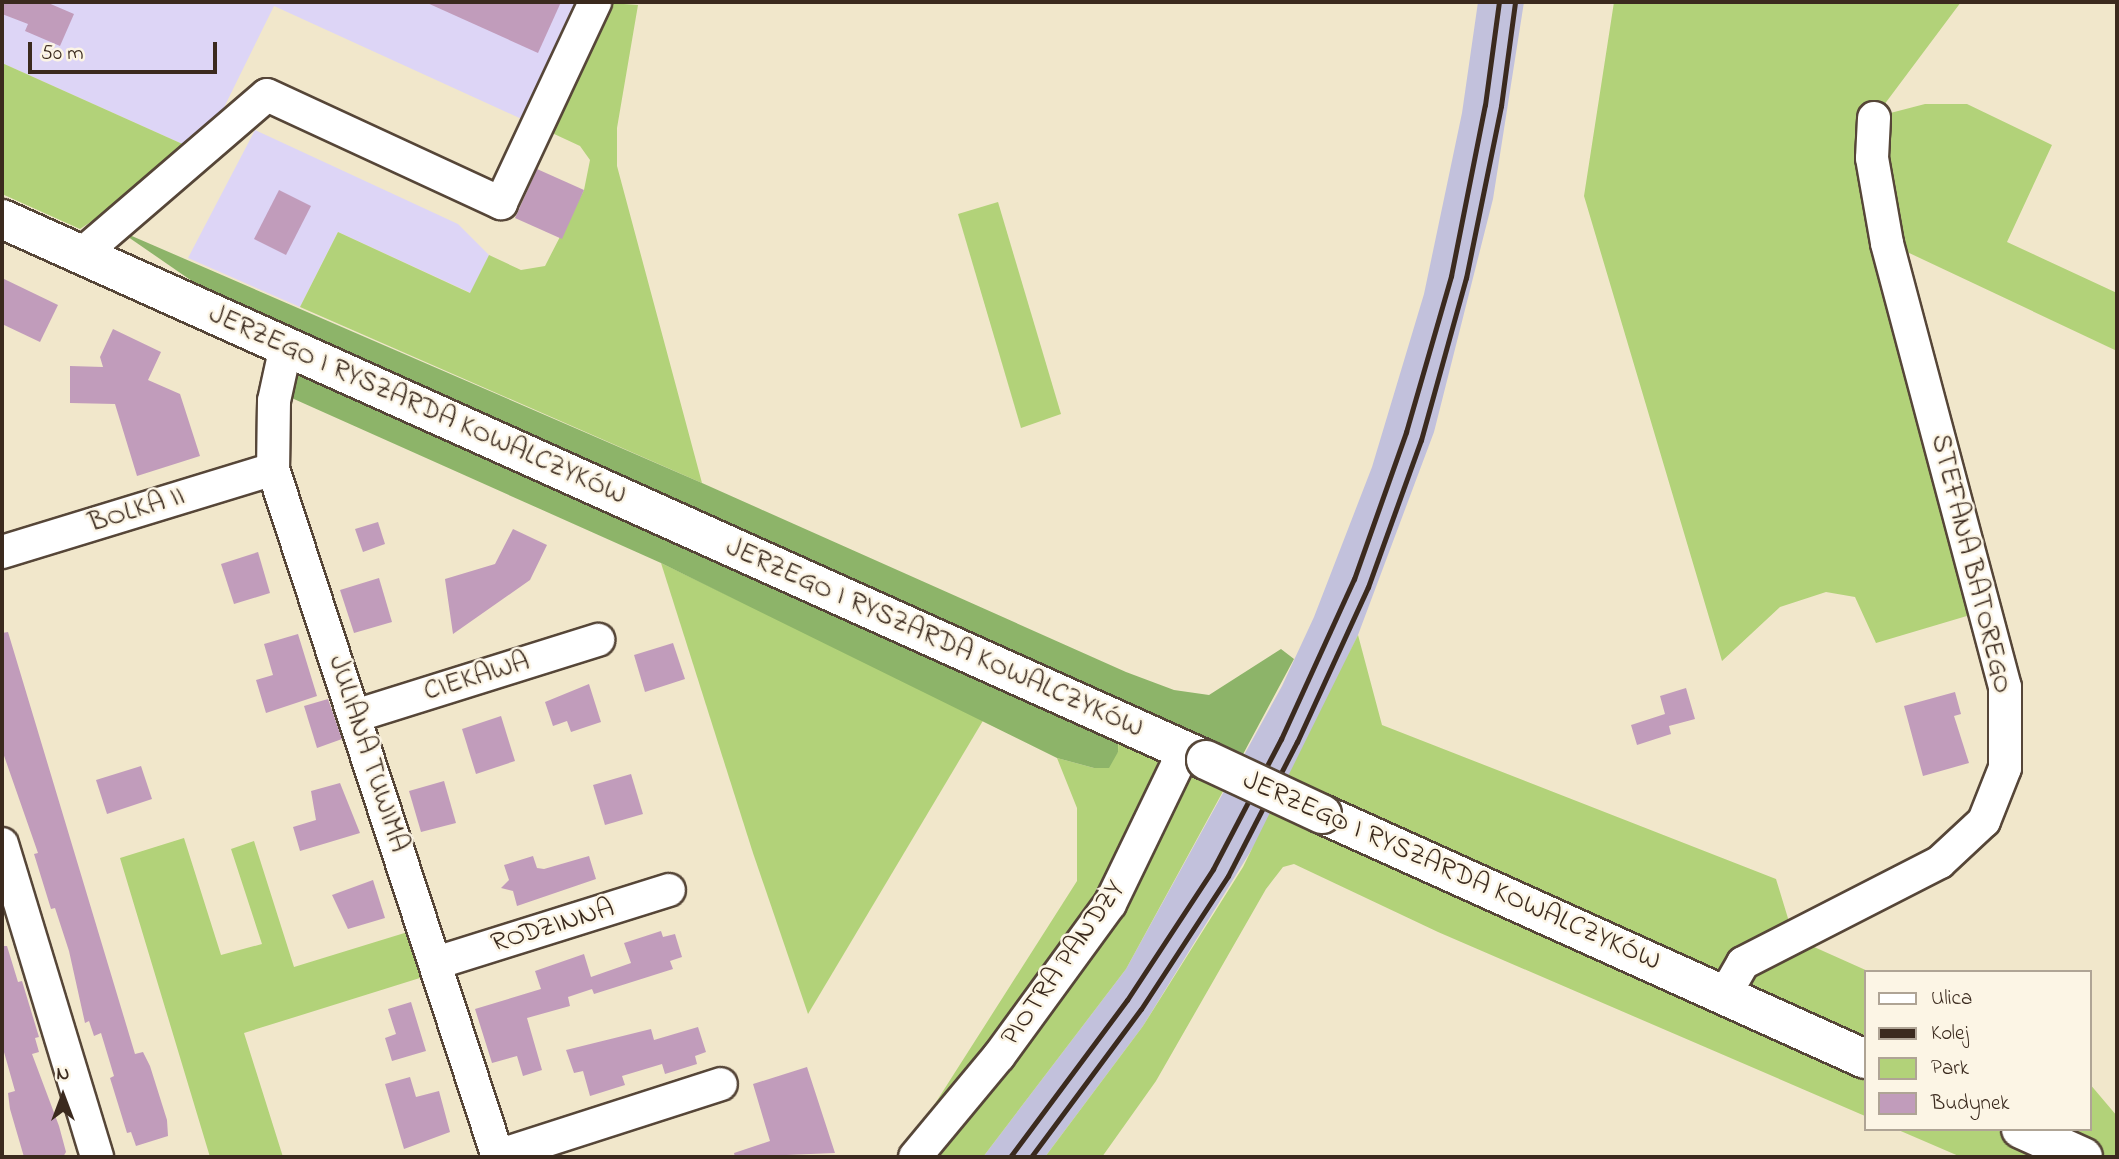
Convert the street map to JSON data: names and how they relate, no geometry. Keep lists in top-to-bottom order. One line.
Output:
{"streets":{"main road":["JERZEGO I RYSZARDA KOWALCZYKÓW"],"street":["BOLKA II","STEFANA BATOREGO","CIEKAWA","JULIANA TUWIMA","RODZINNA","PIOTRA PANDZY"]},"crossings":[["JERZEGO I RYSZARDA KOWALCZYKÓW","STEFANA BATOREGO"],["JERZEGO I RYSZARDA KOWALCZYKÓW","JULIANA TUWIMA"],["JERZEGO I RYSZARDA KOWALCZYKÓW","PIOTRA PANDZY"],["BOLKA II","JULIANA TUWIMA"],["CIEKAWA","JULIANA TUWIMA"],["JULIANA TUWIMA","RODZINNA"]],"legend":["Ulica","Kolej","Park","Budynek"],"scale_bar":"50 m","north":"top"}
